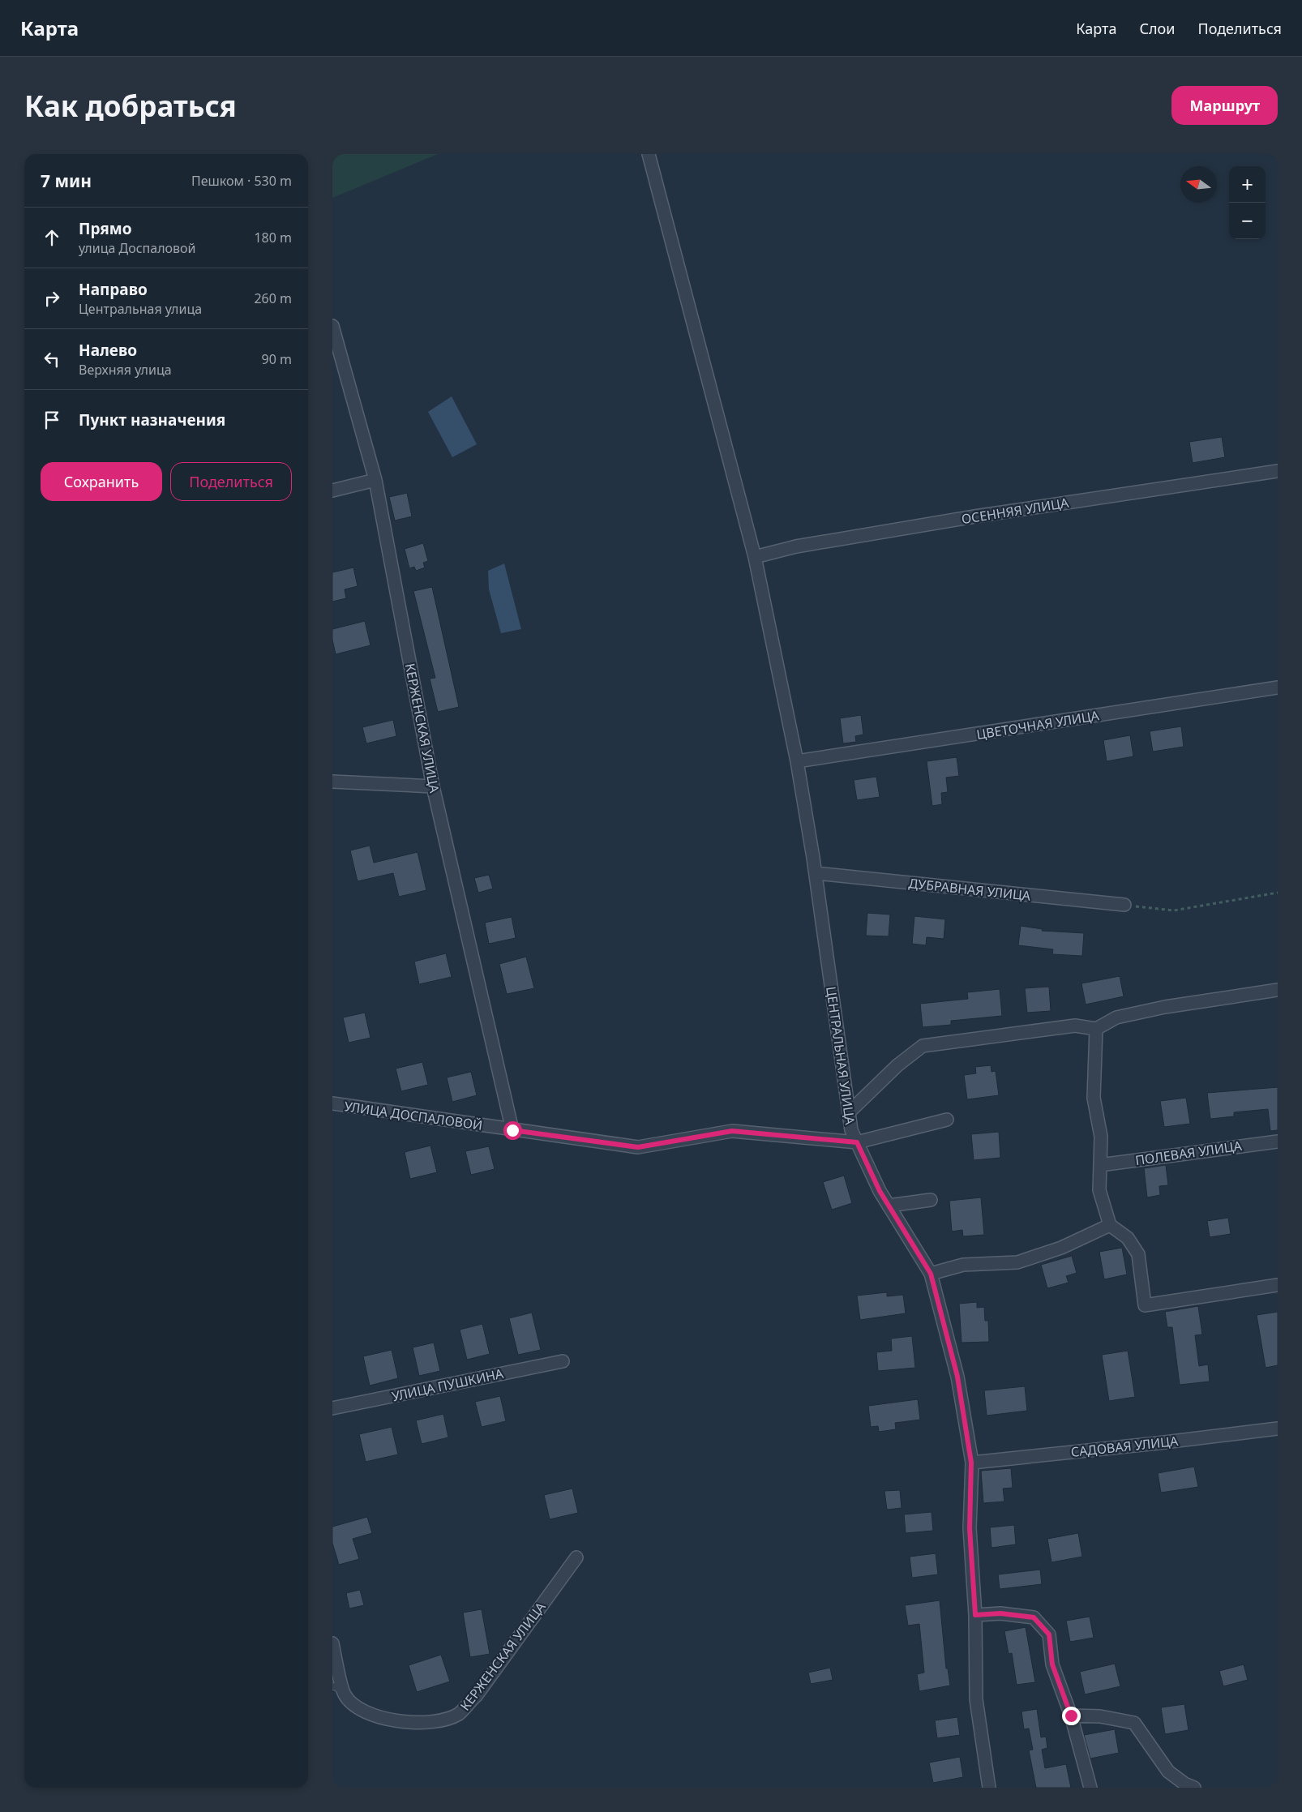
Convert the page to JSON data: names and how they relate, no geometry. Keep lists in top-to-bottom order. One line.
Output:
{"streets":{"street":["ОСЕННЯЯ УЛИЦА","ЦВЕТОЧНАЯ УЛИЦА","КЕРЖЕНСКАЯ УЛИЦА","ДУБРАВНАЯ УЛИЦА","ЦЕНТРАЛЬНАЯ УЛИЦА","УЛИЦА ДОСПАЛОВОЙ","ПОЛЕВАЯ УЛИЦА","УЛИЦА ПУШКИНА","САДОВАЯ УЛИЦА"]},"crossings":[["ОСЕННЯЯ УЛИЦА","ЦЕНТРАЛЬНАЯ УЛИЦА"],["ЦВЕТОЧНАЯ УЛИЦА","ЦЕНТРАЛЬНАЯ УЛИЦА"],["КЕРЖЕНСКАЯ УЛИЦА","УЛИЦА ДОСПАЛОВОЙ"],["ДУБРАВНАЯ УЛИЦА","ЦЕНТРАЛЬНАЯ УЛИЦА"],["ЦЕНТРАЛЬНАЯ УЛИЦА","УЛИЦА ДОСПАЛОВОЙ"],["ЦЕНТРАЛЬНАЯ УЛИЦА","САДОВАЯ УЛИЦА"]],"north":"left","page":{"header":"Карта","nav":["Карта","Слои","Поделиться"],"buttons":["Маршрут",["Сохранить","Поделиться"]],"title":"Как добраться","heading":["7 мин","Пешком · 530 m"],"map_buttons":["+","−"],"list":[["Прямо","улица Доспаловой","180 m"],["Направо","Центральная улица","260 m"],["Налево","Верхняя улица","90 m"],"Пункт назначения"]}}
